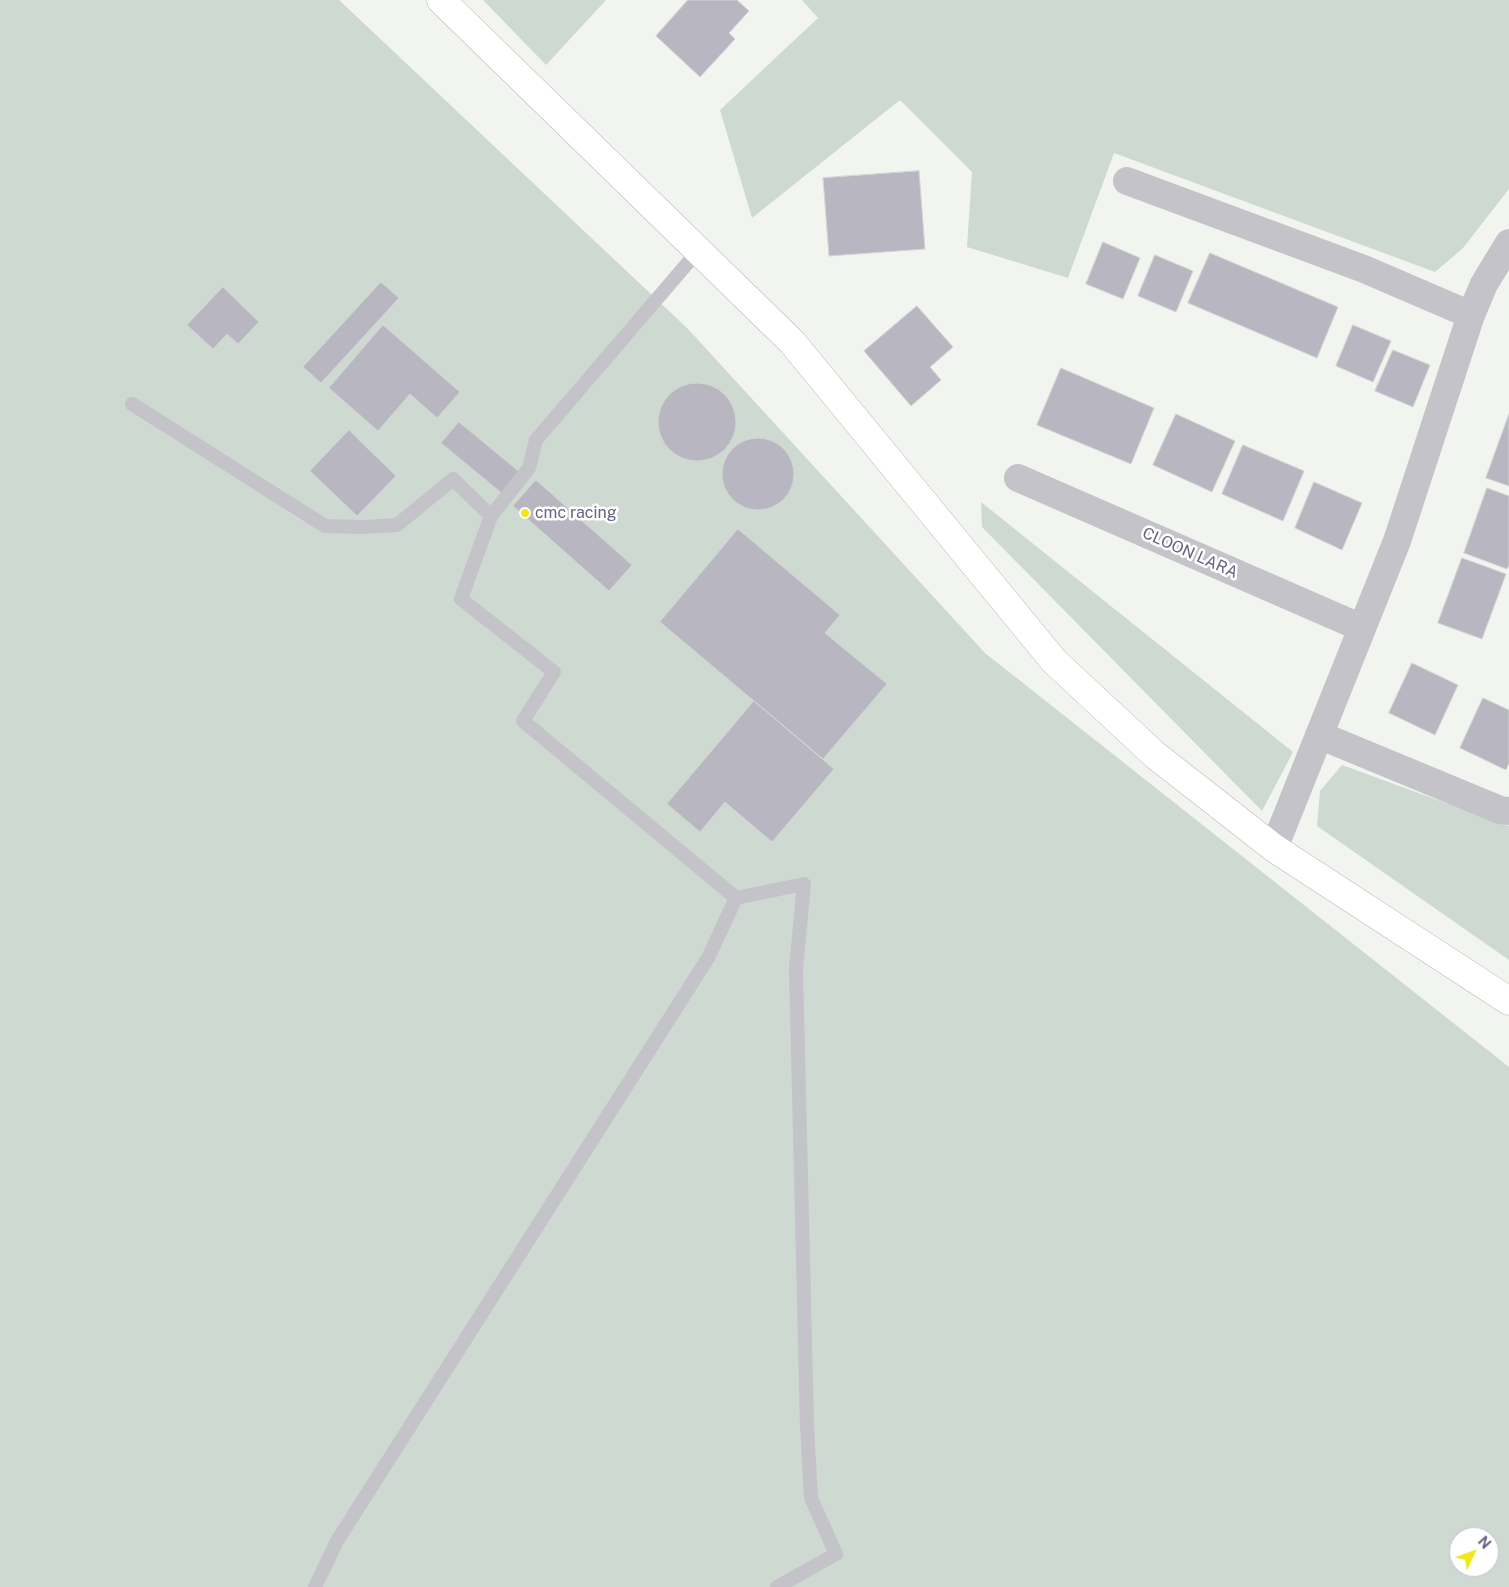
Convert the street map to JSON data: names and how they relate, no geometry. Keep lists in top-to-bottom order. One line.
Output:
{"streets":{"street":["CLOON LARA"]},"places":["cmc racing"],"north":"top right"}
